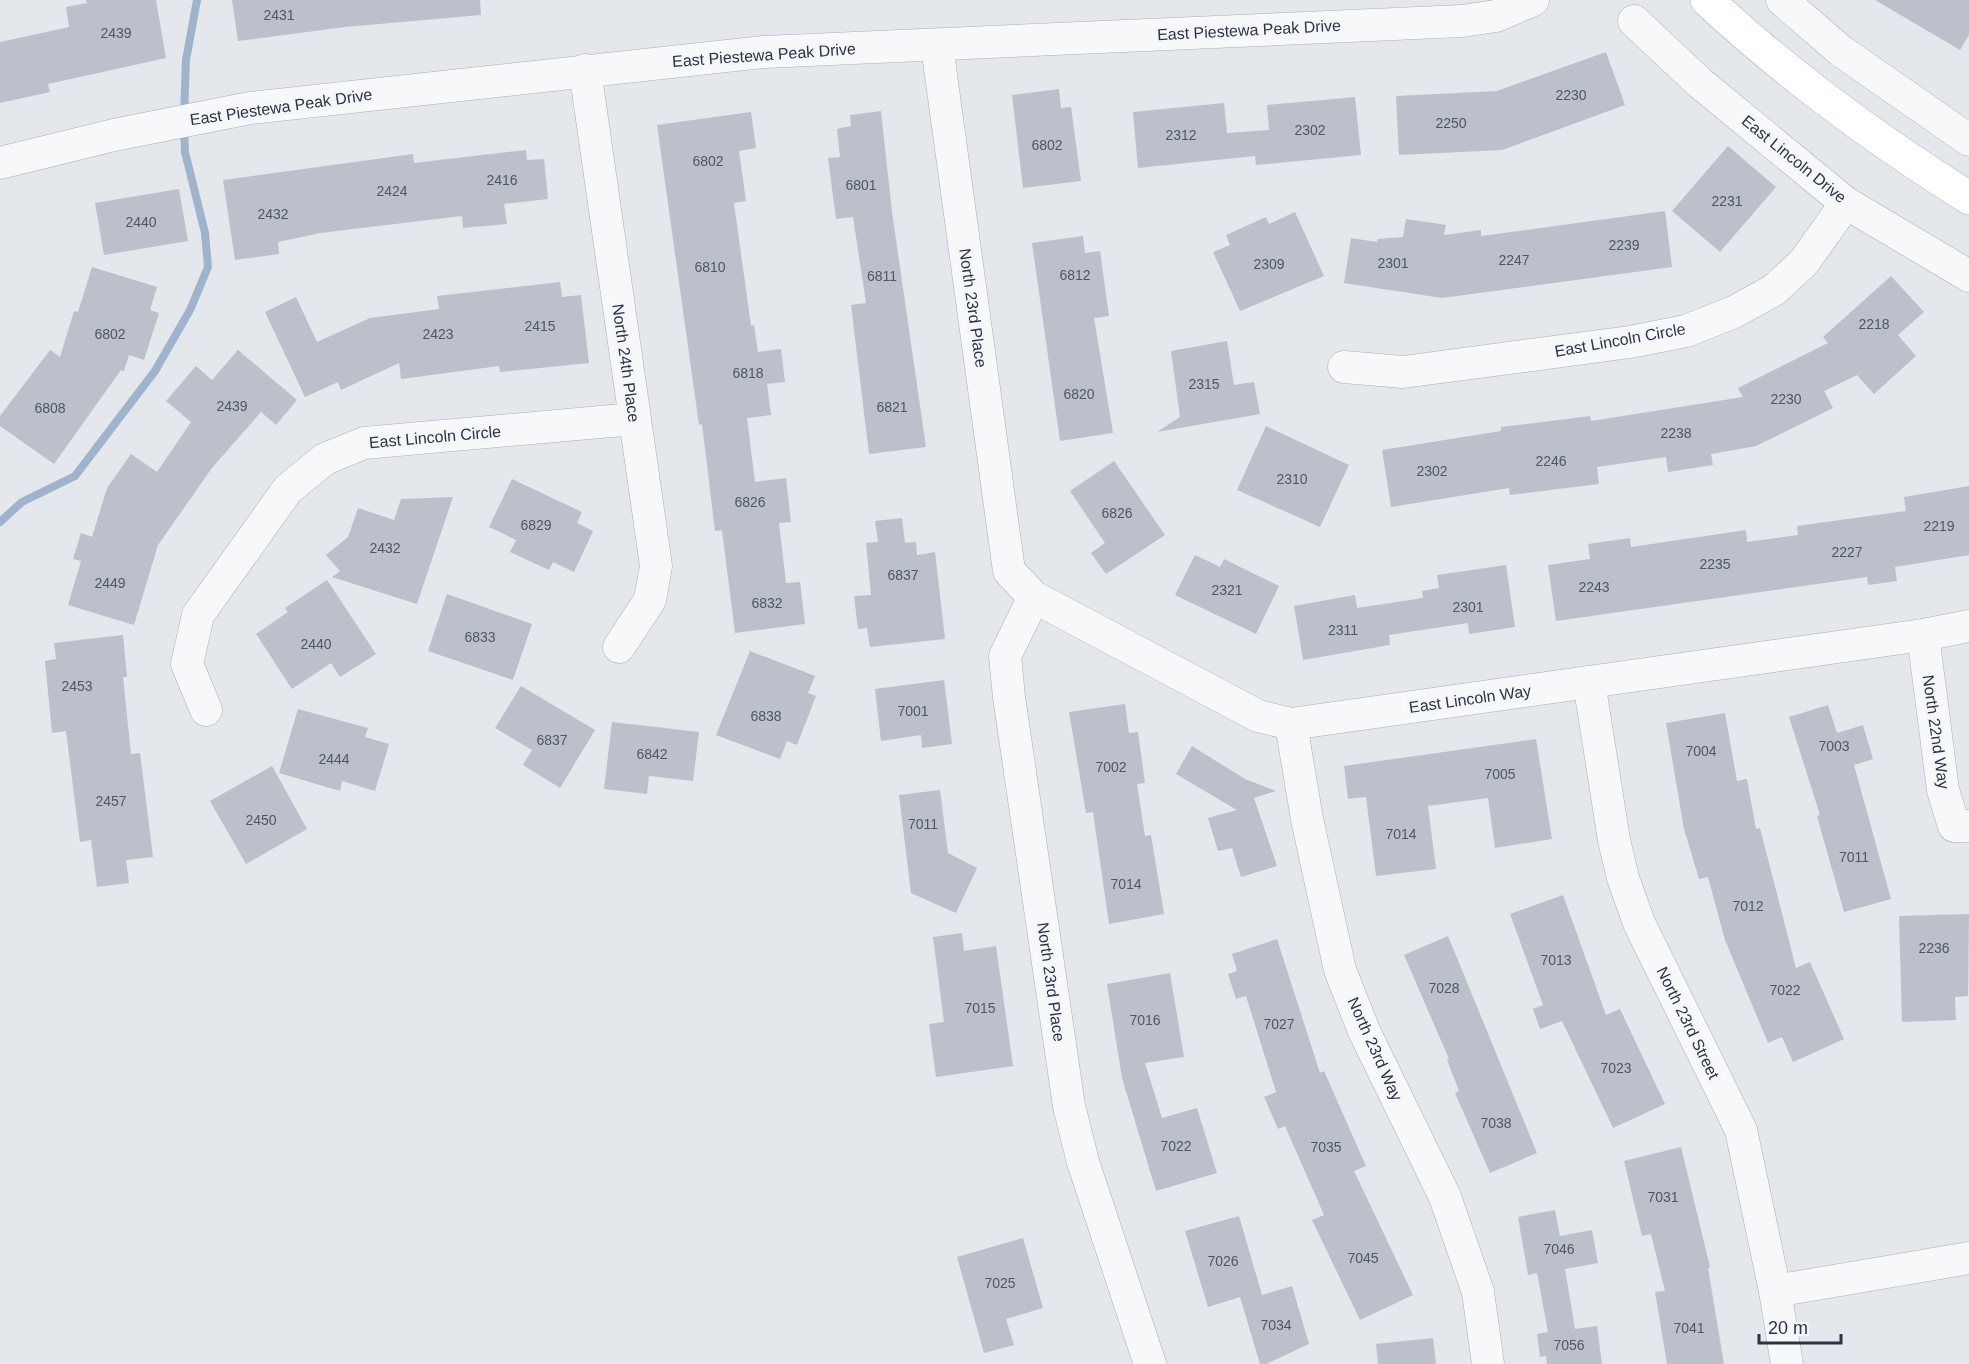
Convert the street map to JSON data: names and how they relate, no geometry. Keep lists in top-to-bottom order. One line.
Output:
{"streets":{"street":["East Piestewa Peak Drive","East Lincoln Drive","North 23rd Place","East Lincoln Circle","North 24th Place","East Lincoln Way","North 22nd Way","North 23rd Street","North 23rd Way"]},"crossings":[["East Piestewa Peak Drive","North 23rd Place"],["East Piestewa Peak Drive","North 24th Place"],["East Lincoln Drive","East Lincoln Circle"],["North 23rd Place","East Lincoln Way"],["East Lincoln Circle","North 24th Place"],["East Lincoln Way","North 22nd Way"],["East Lincoln Way","North 23rd Street"],["East Lincoln Way","North 23rd Way"]],"house_numbers":["2431","2439","2230","2250","2302","2312","6802","6802","2416","6801","2424","2231","2432","2440","2239","2247","2301","2309","6810","6812","6811","2218","2415","6802","2423","6818","2315","6820","2230","2439","6821","6808","2238","2246","2302","2310","6826","6826","6829","2219","2432","2227","2235","6837","2449","2243","2321","6832","2301","2311","6833","2440","2453","7001","6838","6837","7003","7004","6842","2444","7002","7005","2457","2450","7011","7014","7011","7014","7012","2236","7013","7028","7022","7015","7016","7027","7023","7038","7022","7035","7031","7046","7045","7026","7025","7034","7041","7056"],"scale_bar":"20 m"}
